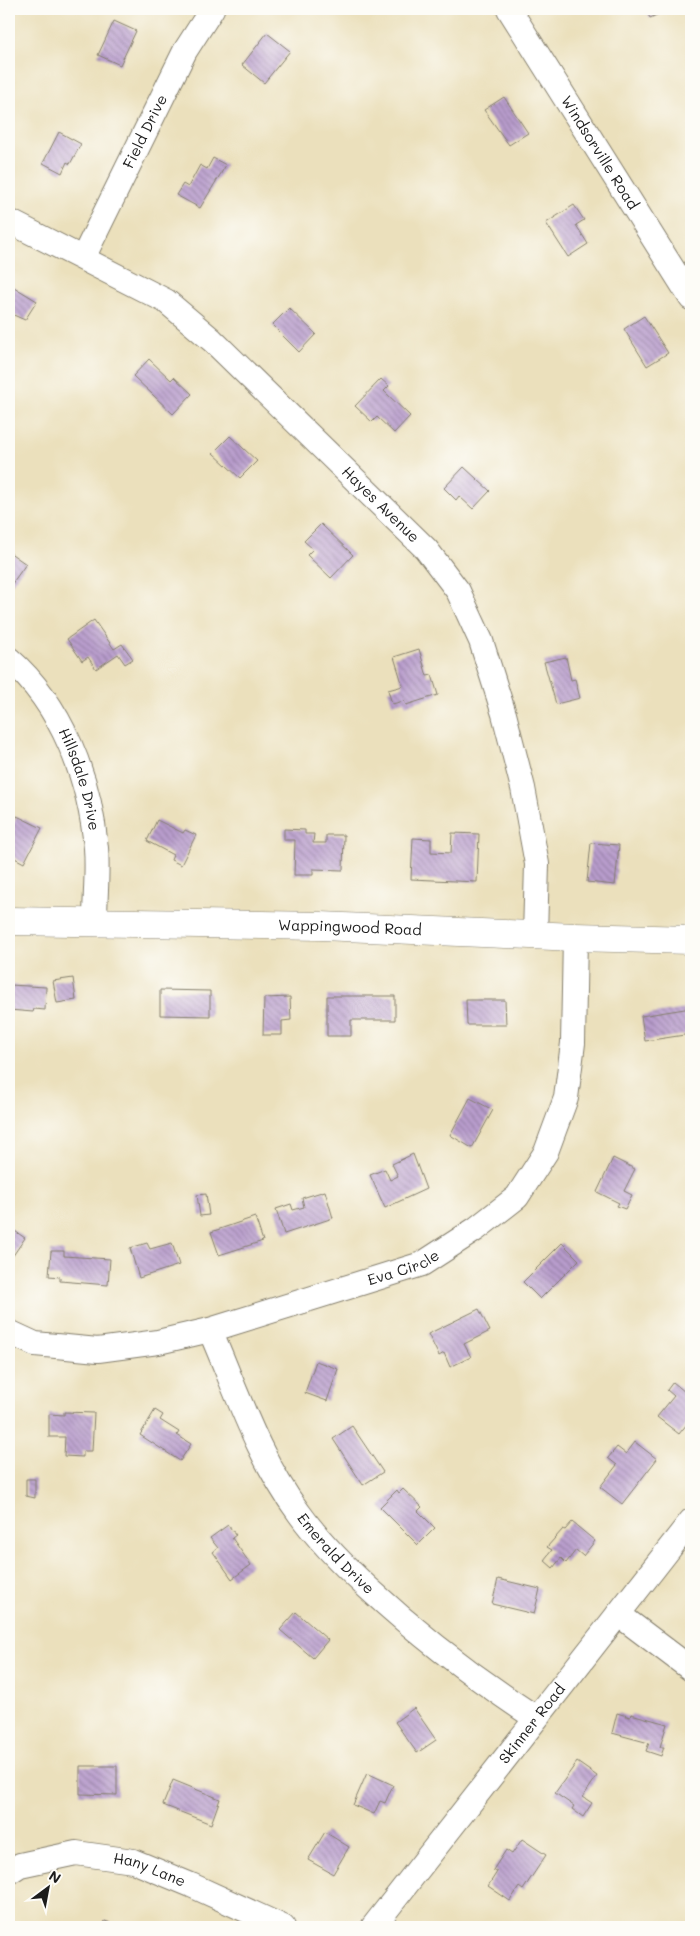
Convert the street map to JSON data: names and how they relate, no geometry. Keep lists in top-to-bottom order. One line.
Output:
{"streets":{"main road":["Wappingwood Road"],"street":["Field Drive","Windsorville Road","Hayes Avenue","Hillsdale Drive","Eva Circle","Emerald Drive","Skinner Road","Hany Lane"]},"crossings":[["Field Drive","Hayes Avenue"],["Hayes Avenue","Wappingwood Road"],["Hillsdale Drive","Wappingwood Road"],["Wappingwood Road","Eva Circle"],["Eva Circle","Emerald Drive"],["Emerald Drive","Skinner Road"]],"north":"top right"}
